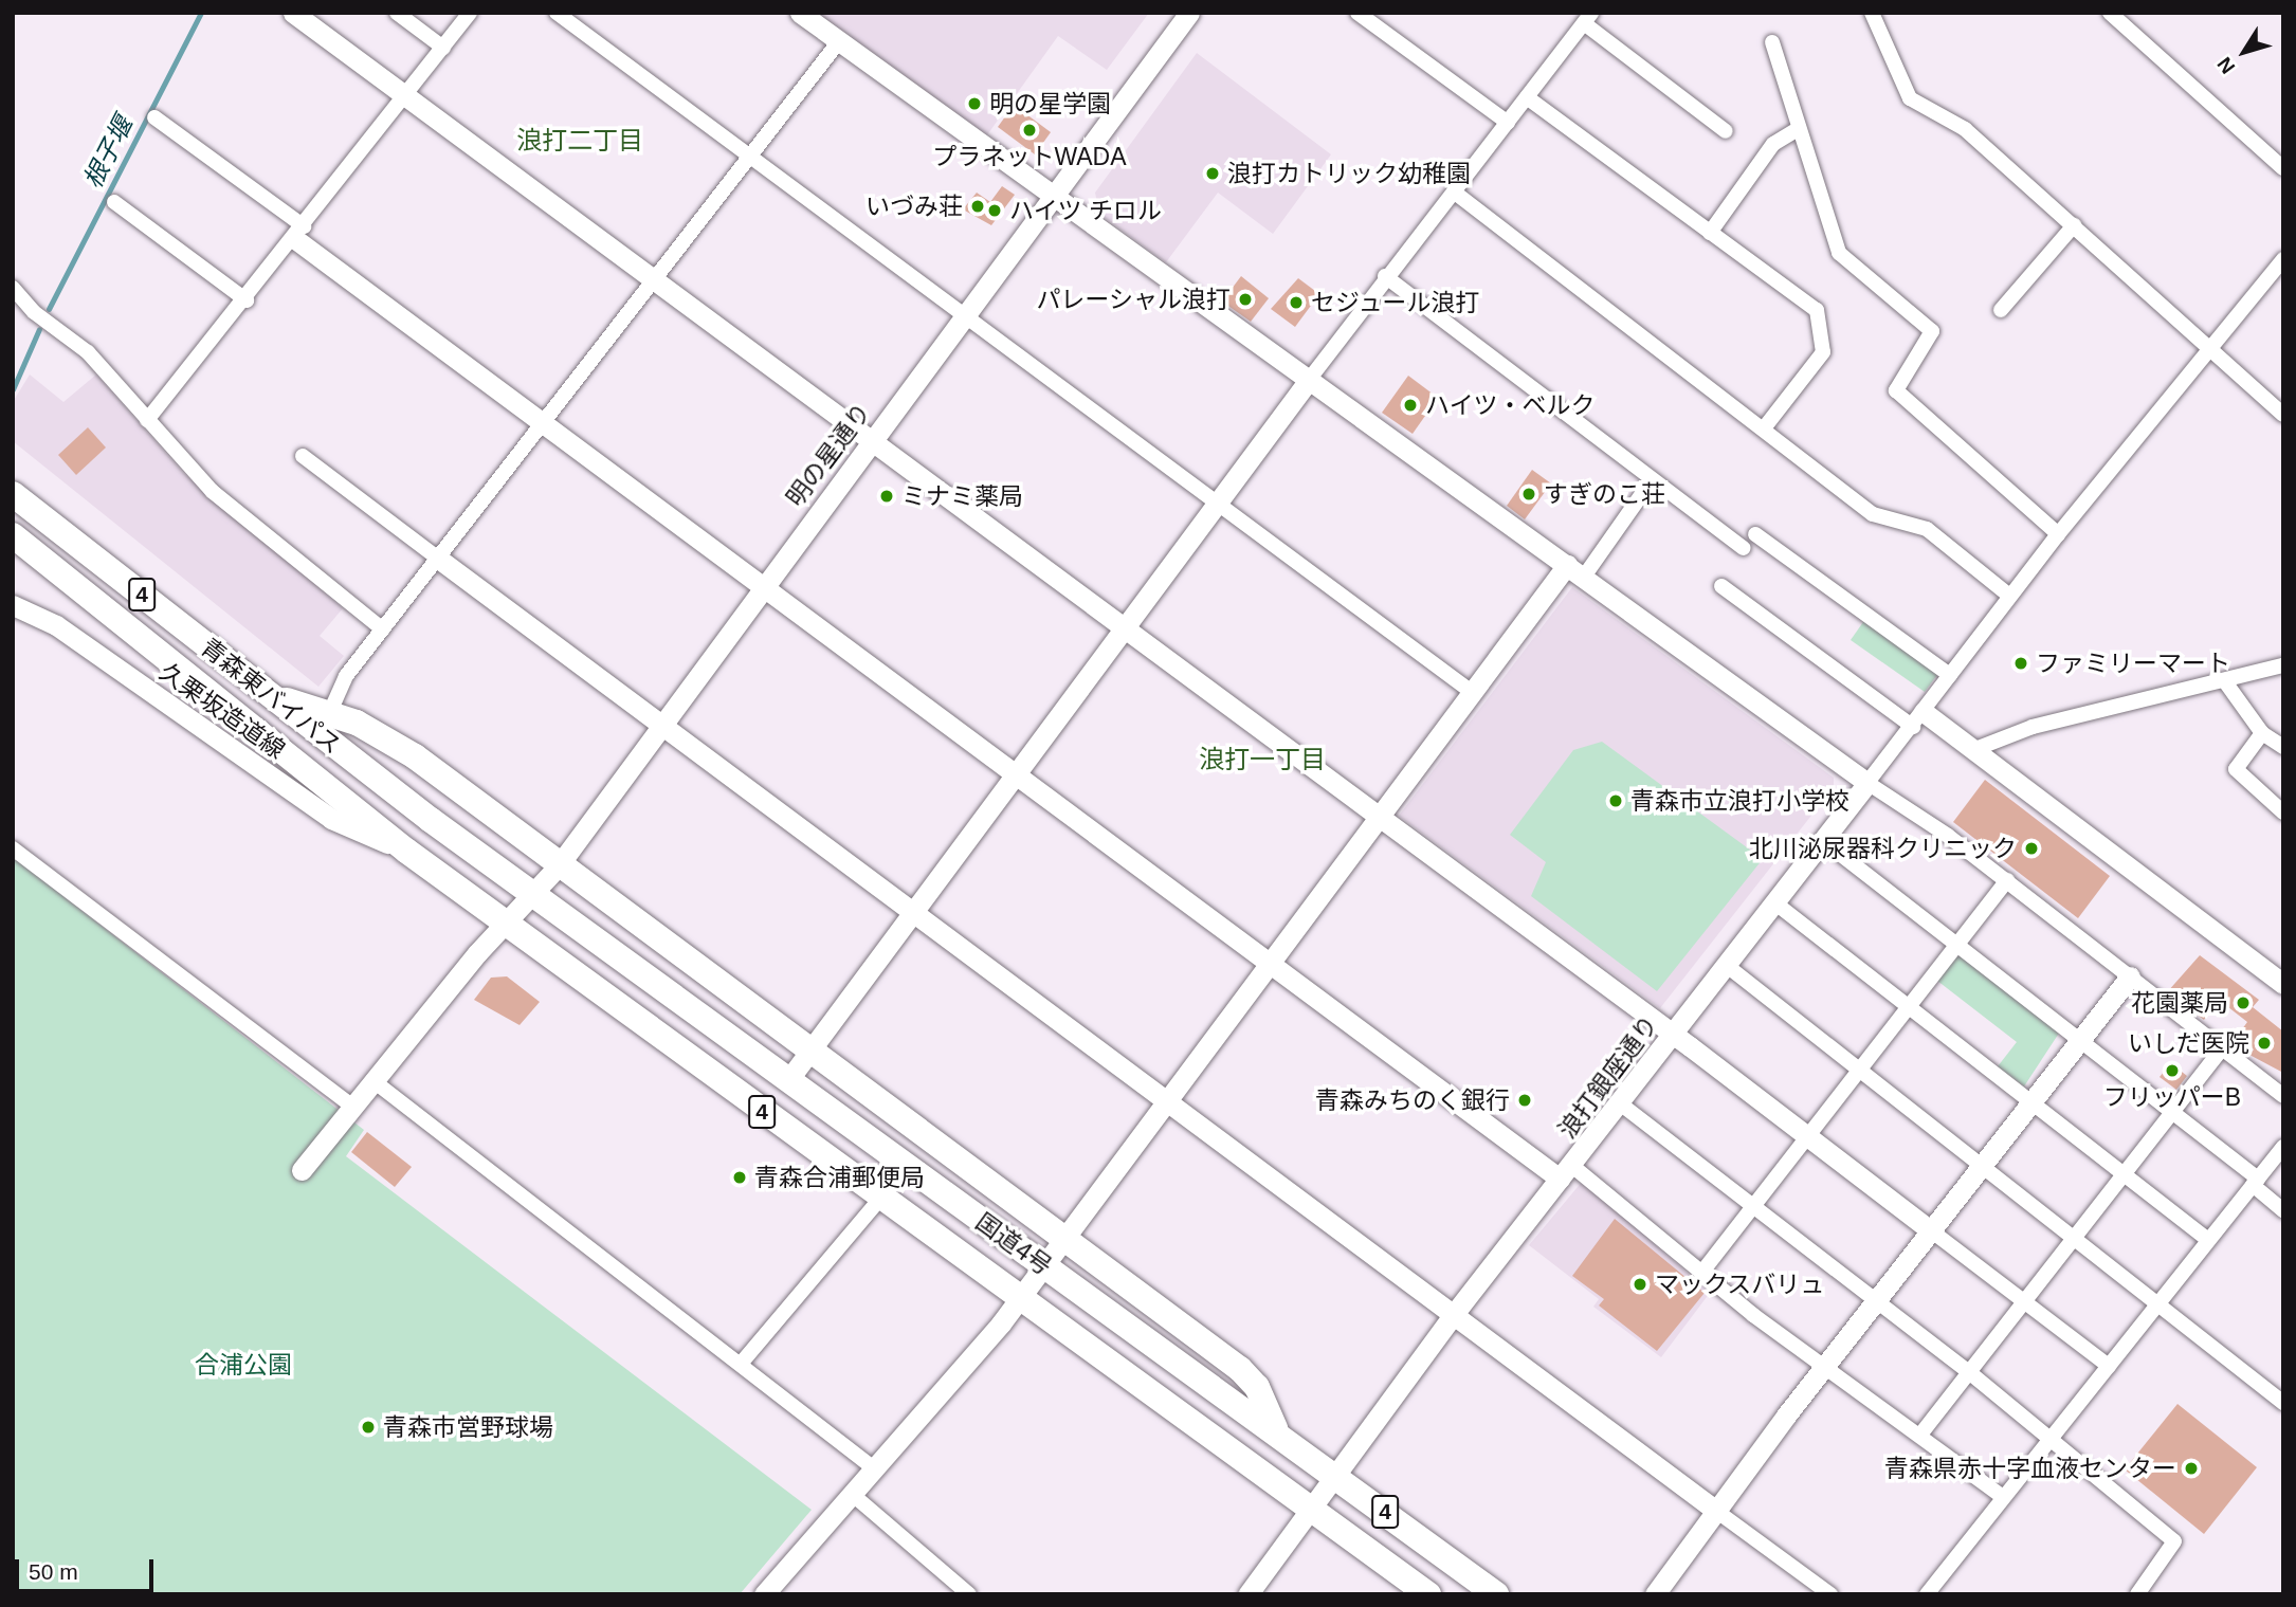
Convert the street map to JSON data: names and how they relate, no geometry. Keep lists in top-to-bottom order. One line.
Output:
{"streets":{"highway":["4","青森東バイパス","国道4号"],"street":["明の星通り","久栗坂造道線","浪打銀座通り"]},"crossings":[["明の星通り","青森東バイパス"],["明の星通り","国道4号"],["青森東バイパス","久栗坂造道線"],["青森東バイパス","国道4号"],["浪打銀座通り","国道4号"]],"districts":["浪打二丁目","浪打一丁目"],"water":["根子堰"],"parks":["合浦公園"],"places":["明の星学園","プラネットWADA","浪打カトリック幼稚園","いづみ荘","ハイツ チロル","パレーシャル浪打","セジュール浪打","ハイツ・ベルク","すぎのこ荘","ミナミ薬局","ファミリーマート","青森市立浪打小学校","北川泌尿器科クリニック","花園薬局","いしだ医院","フリッパーB","青森みちのく銀行","青森合浦郵便局","マックスバリュ","青森市営野球場","青森県赤十字血液センター"],"scale_bar":"50 m","north":"bottom left"}
